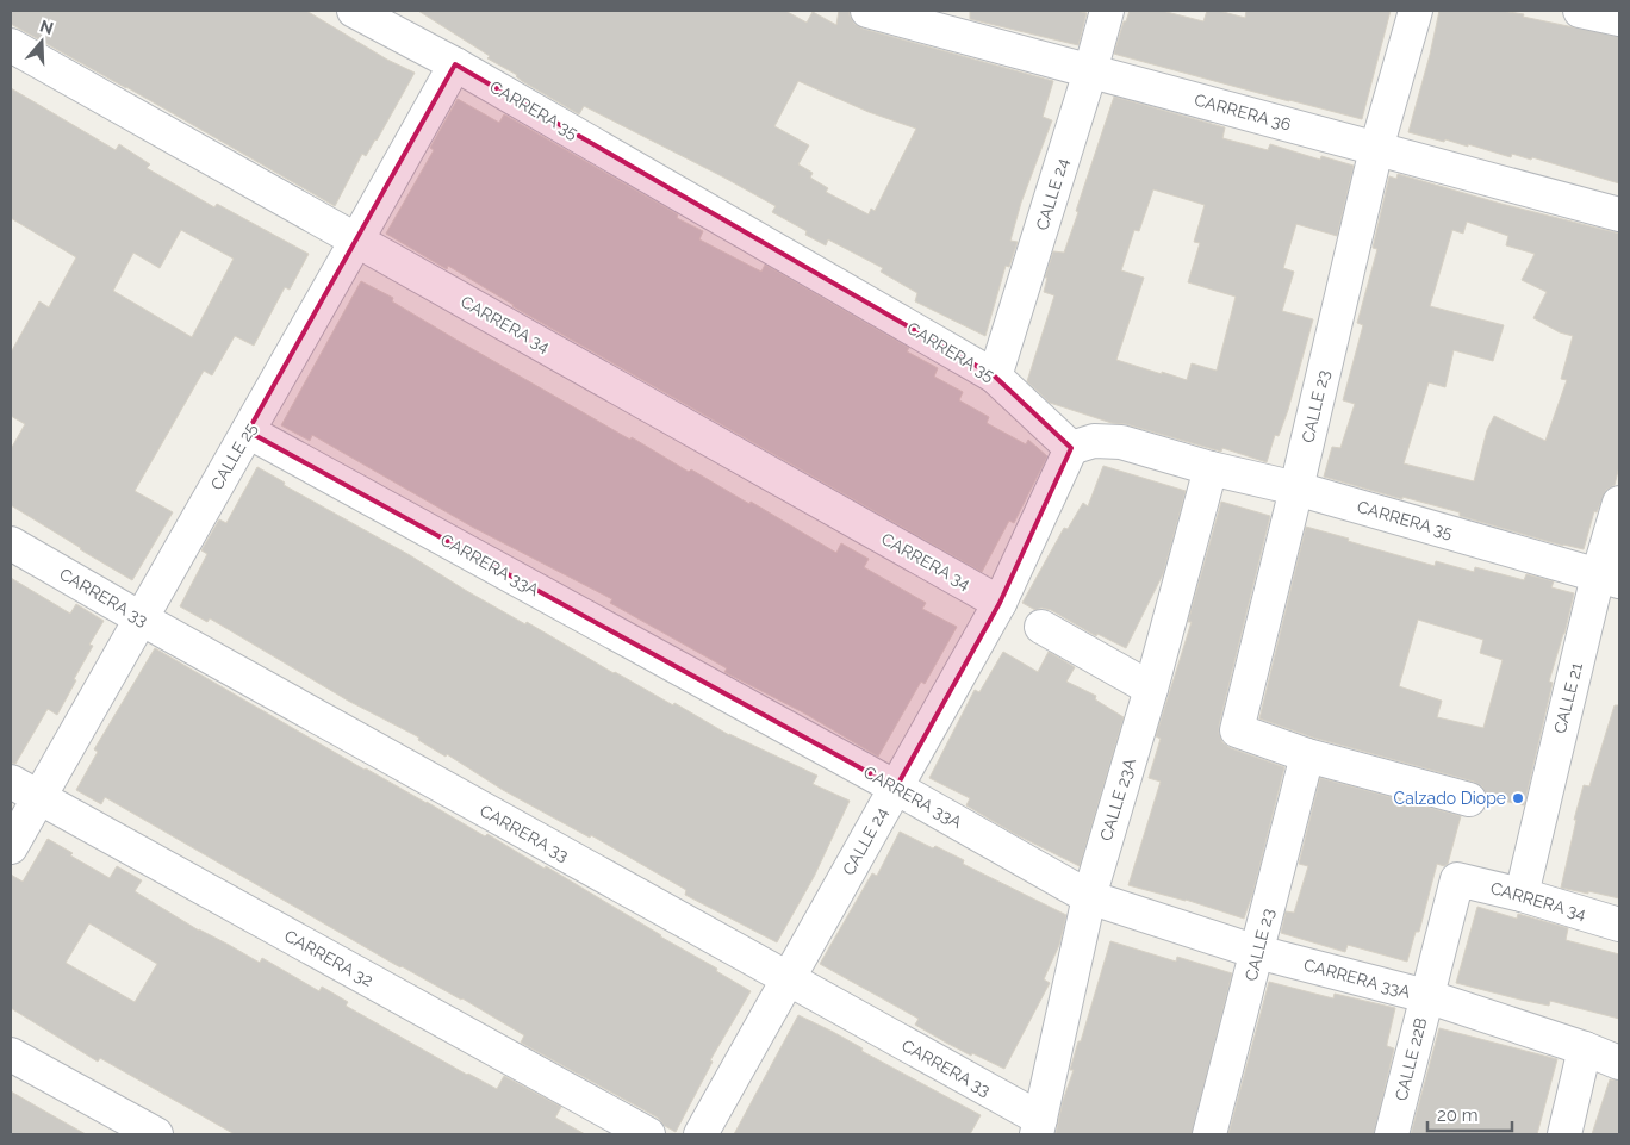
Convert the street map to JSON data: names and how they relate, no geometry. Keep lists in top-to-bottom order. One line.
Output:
{"streets":{"street":["CARRERA 35","CARRERA 36","CALLE 24","CARRERA 34","CALLE 23","CALLE 25","CARRERA 33A","CARRERA 33","CALLE 21","CALLE 23A","CARRERA 32","CALLE 22B"]},"crossings":[["CARRERA 35","CALLE 24"],["CARRERA 35","CALLE 23"],["CARRERA 35","CALLE 25"],["CARRERA 35","CALLE 21"],["CARRERA 35","CALLE 23A"],["CARRERA 36","CALLE 24"],["CARRERA 36","CALLE 23"],["CALLE 24","CARRERA 34"],["CALLE 24","CARRERA 33A"],["CALLE 24","CARRERA 33"],["CARRERA 34","CALLE 25"],["CARRERA 34","CALLE 21"],["CARRERA 34","CALLE 22B"],["CALLE 23","CARRERA 33A"],["CALLE 25","CARRERA 33A"],["CALLE 25","CARRERA 33"],["CALLE 25","CARRERA 32"],["CARRERA 33A","CALLE 23A"],["CARRERA 33A","CALLE 22B"],["CARRERA 33","CALLE 23A"]],"places":["Calzado Diope"],"scale_bar":"20 m","north":"top"}
